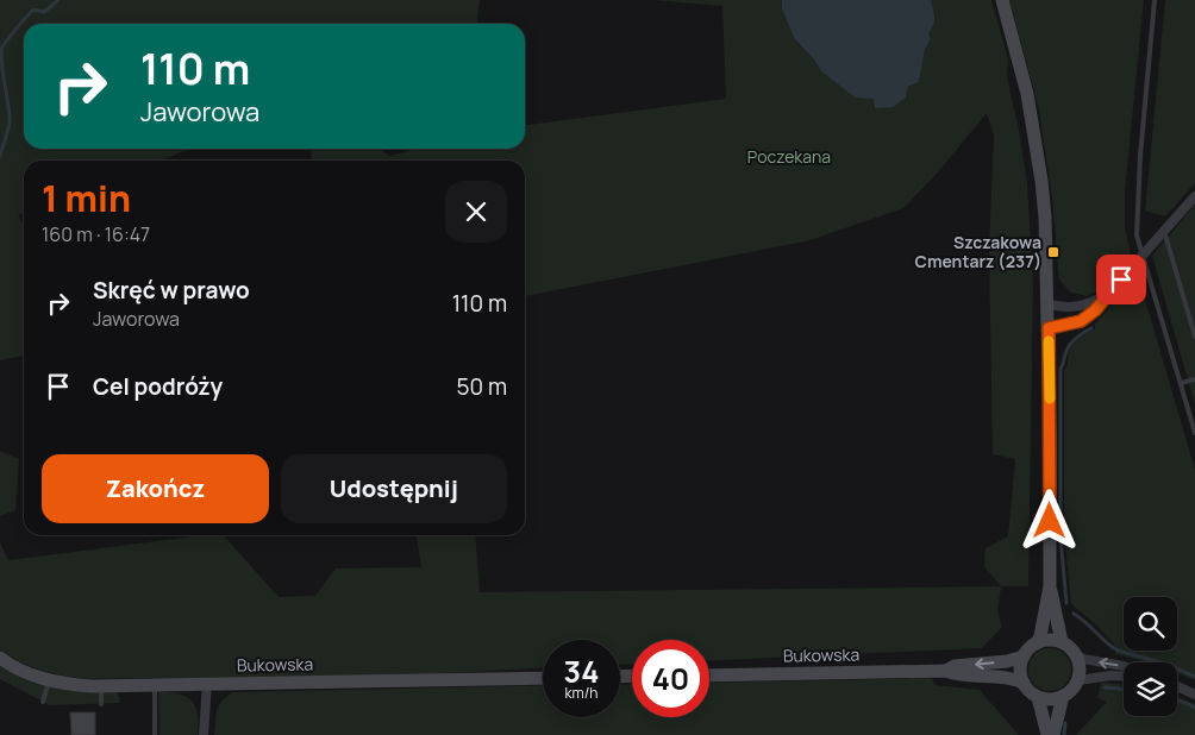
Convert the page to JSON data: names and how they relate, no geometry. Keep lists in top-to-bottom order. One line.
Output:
{"streets":{"street":["Bukowska"]},"parks":["Poczekana"],"places":{"transit":["Szczakowa Cmentarz (237)"]},"page":{"turn":["110 m","Jaworowa"],"heading":["1 min","160 m · 16:47"],"list":[{"name":"Skręć w prawo","note":"Jaworowa","value":"110 m"},{"name":"Cel podróży","value":"50 m"}],"buttons":["Zakończ","Udostępnij"],"speed":"34 km/h","limit":"40"}}
